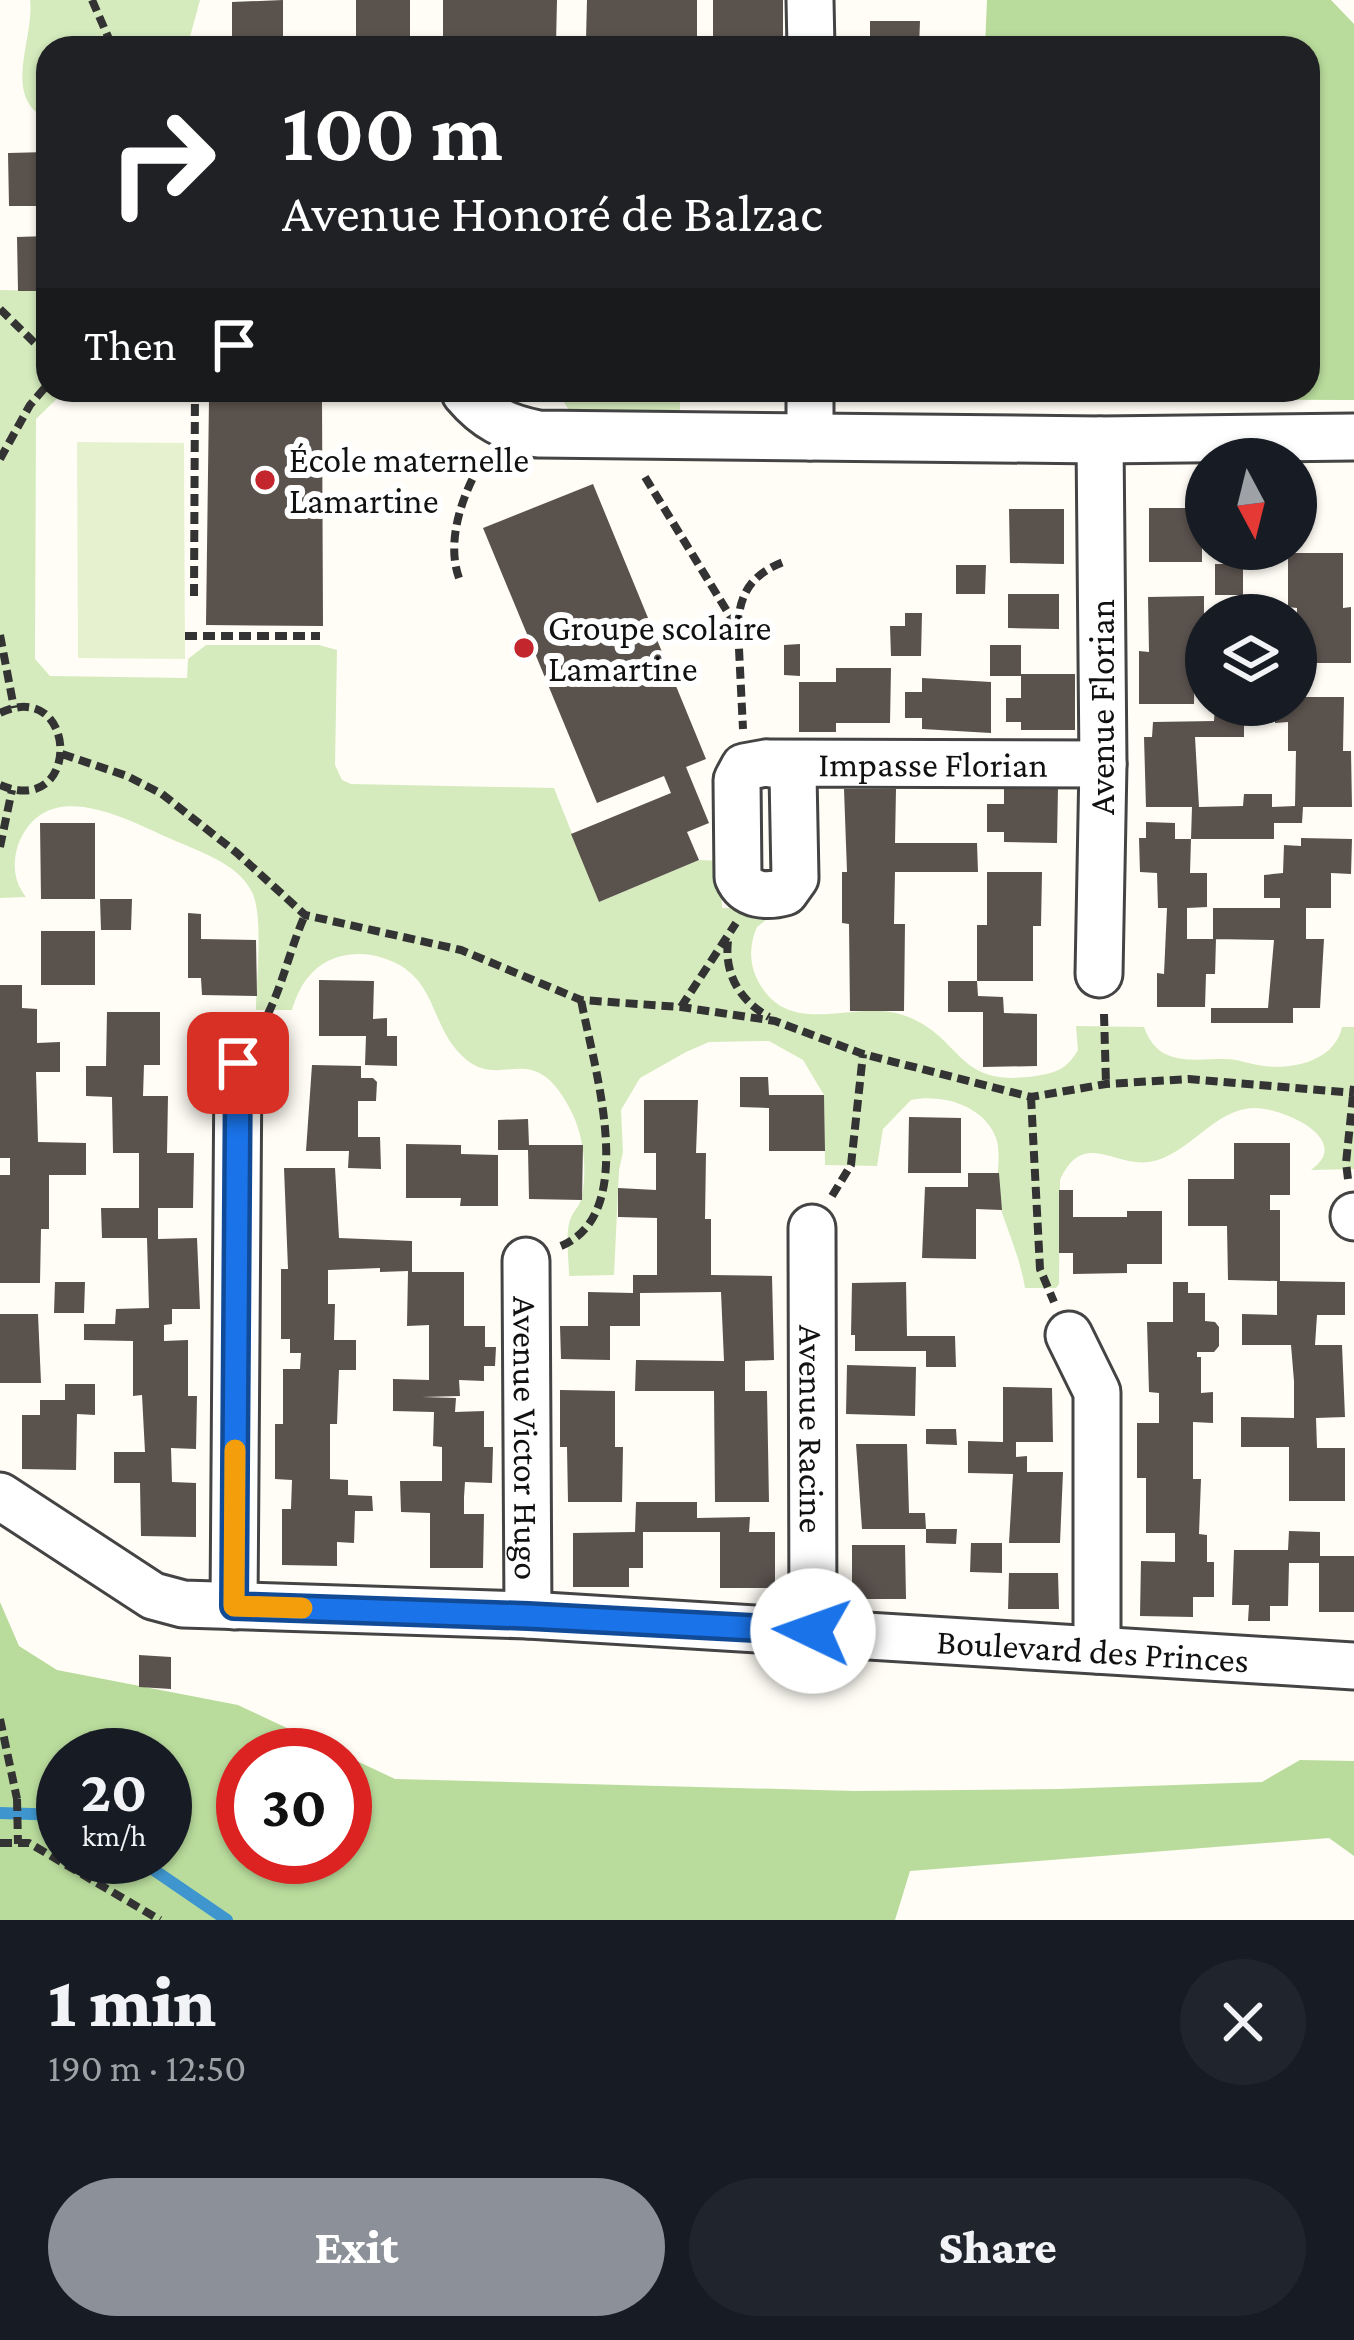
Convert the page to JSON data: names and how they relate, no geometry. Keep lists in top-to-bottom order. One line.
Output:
{"streets":{"street":["Avenue Florian","Impasse Florian","Avenue Racine","Avenue Victor Hugo","Boulevard des Princes"]},"crossings":[["Avenue Florian","Impasse Florian"],["Avenue Racine","Boulevard des Princes"],["Avenue Victor Hugo","Boulevard des Princes"]],"places":["École maternelle Lamartine","Groupe scolaire Lamartine"],"north":"bottom","page":{"turn":["100 m","Avenue Honoré de Balzac"],"then":"Then","speed":"20 km/h","limit":"30","heading":["1 min","190 m · 12:50"],"buttons":["Exit","Share"]}}
